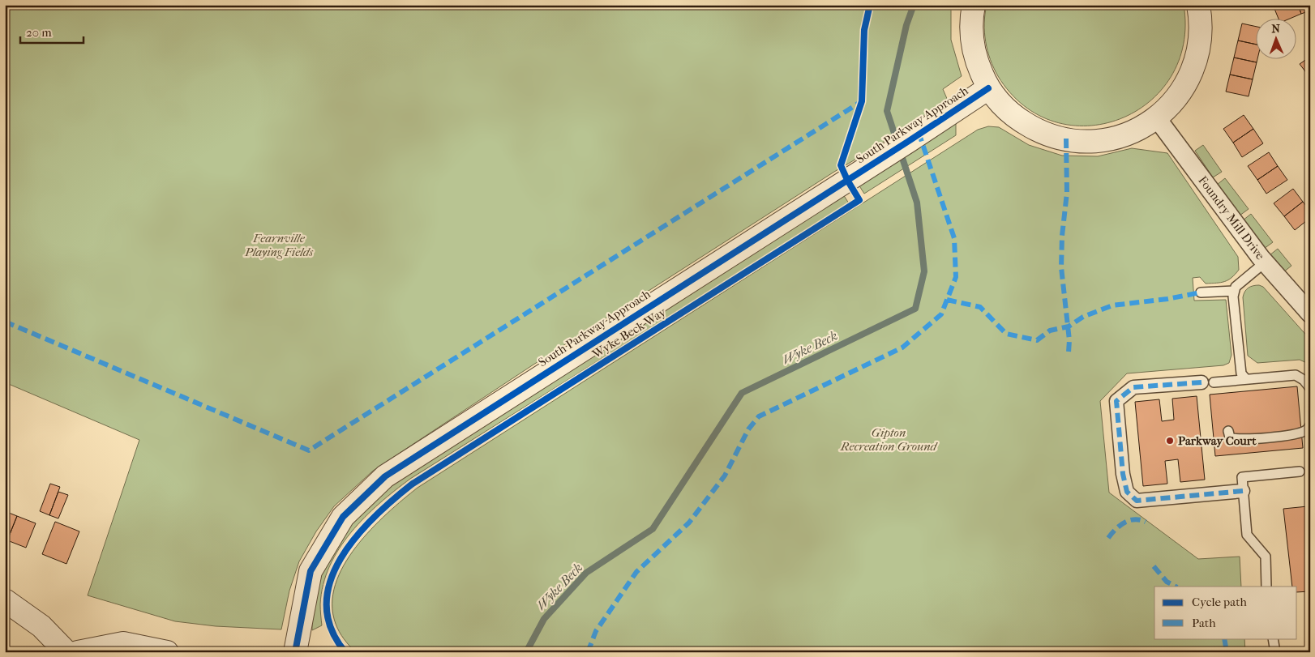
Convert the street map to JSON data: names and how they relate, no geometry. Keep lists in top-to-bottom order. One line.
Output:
{"streets":{"street":["South Parkway Approach","Foundry Mill Drive"],"cycle path":["Wyke Beck Way"]},"water":["Wyke Beck"],"parks":["Fearnville Playing Fields","Gipton Recreation Ground"],"places":["Parkway Court"],"legend":["Cycle path","Path"],"scale_bar":"20 m","north":"top"}
